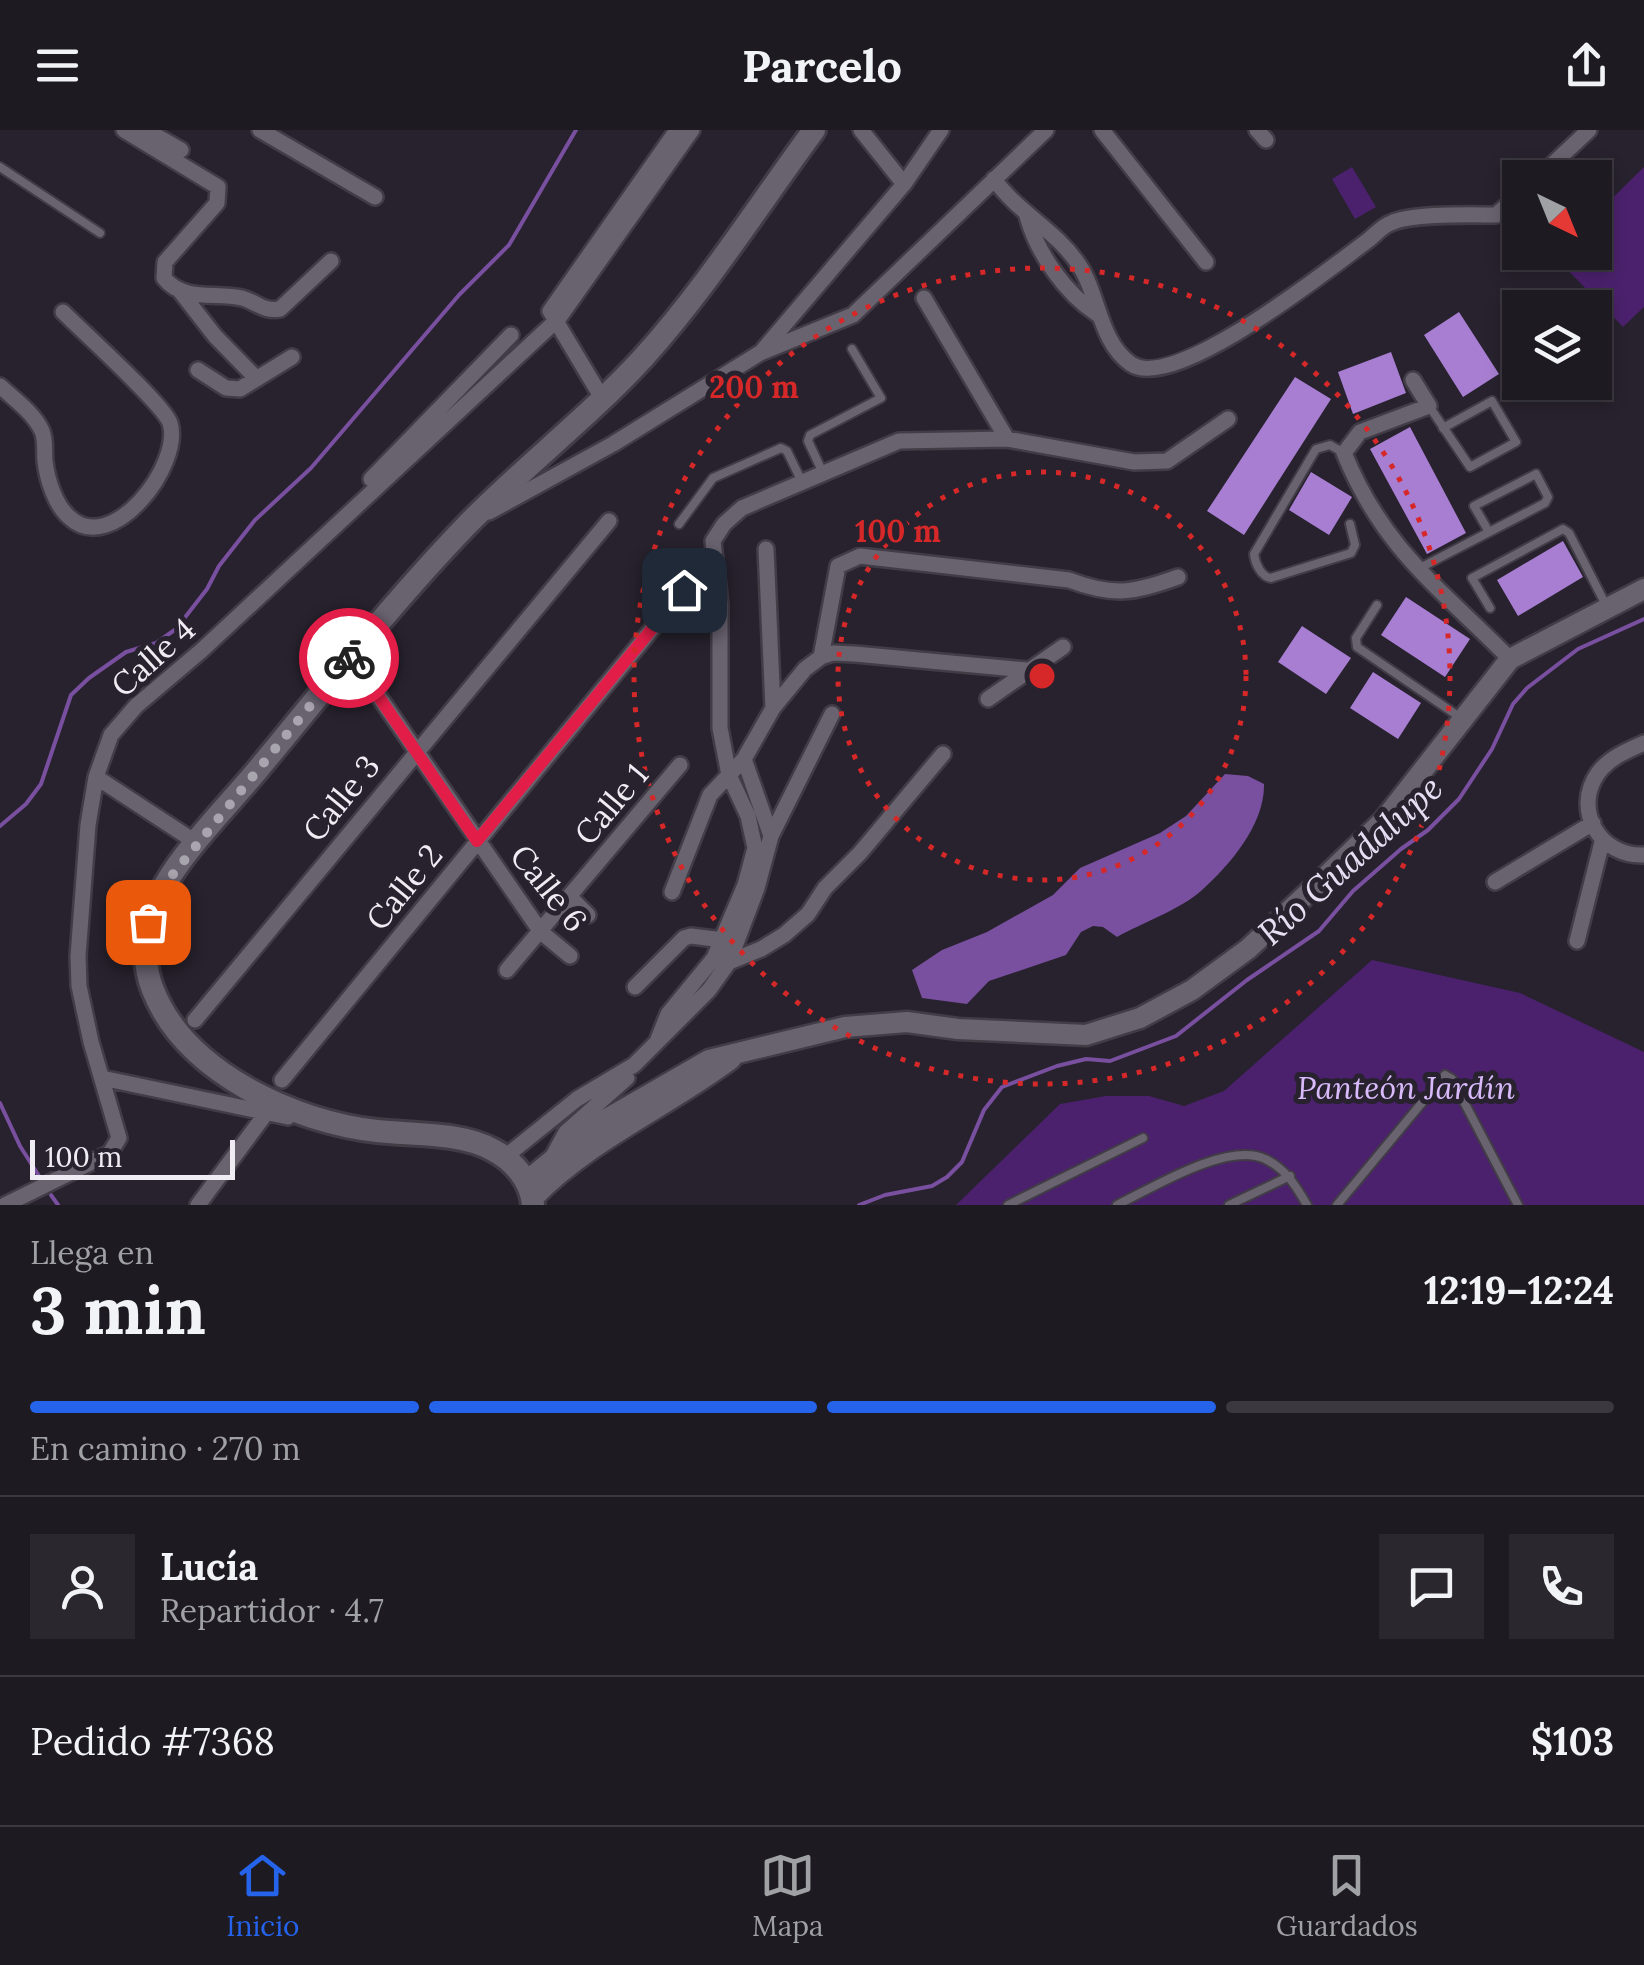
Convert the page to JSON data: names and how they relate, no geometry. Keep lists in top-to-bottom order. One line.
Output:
{"streets":{"street":["Calle 4","Calle 3","Calle 1","Calle 2","Calle 6"]},"crossings":[["Calle 3","Calle 6"],["Calle 1","Calle 6"],["Calle 2","Calle 6"]],"water":["Río Guadalupe"],"parks":["Panteón Jardín"],"scale_bar":"100 m","north":"bottom right","page":{"header":"Parcelo","scale":"100 m","heading":["3 min","Llega en","12:19–12:24"],"panel":["Lucía","Repartidor · 4.7","Pedido #7368","$103"],"bar":"En camino · 270 m","tabs":["Inicio","Mapa","Guardados"]},"rings":["200 m","100 m"]}
